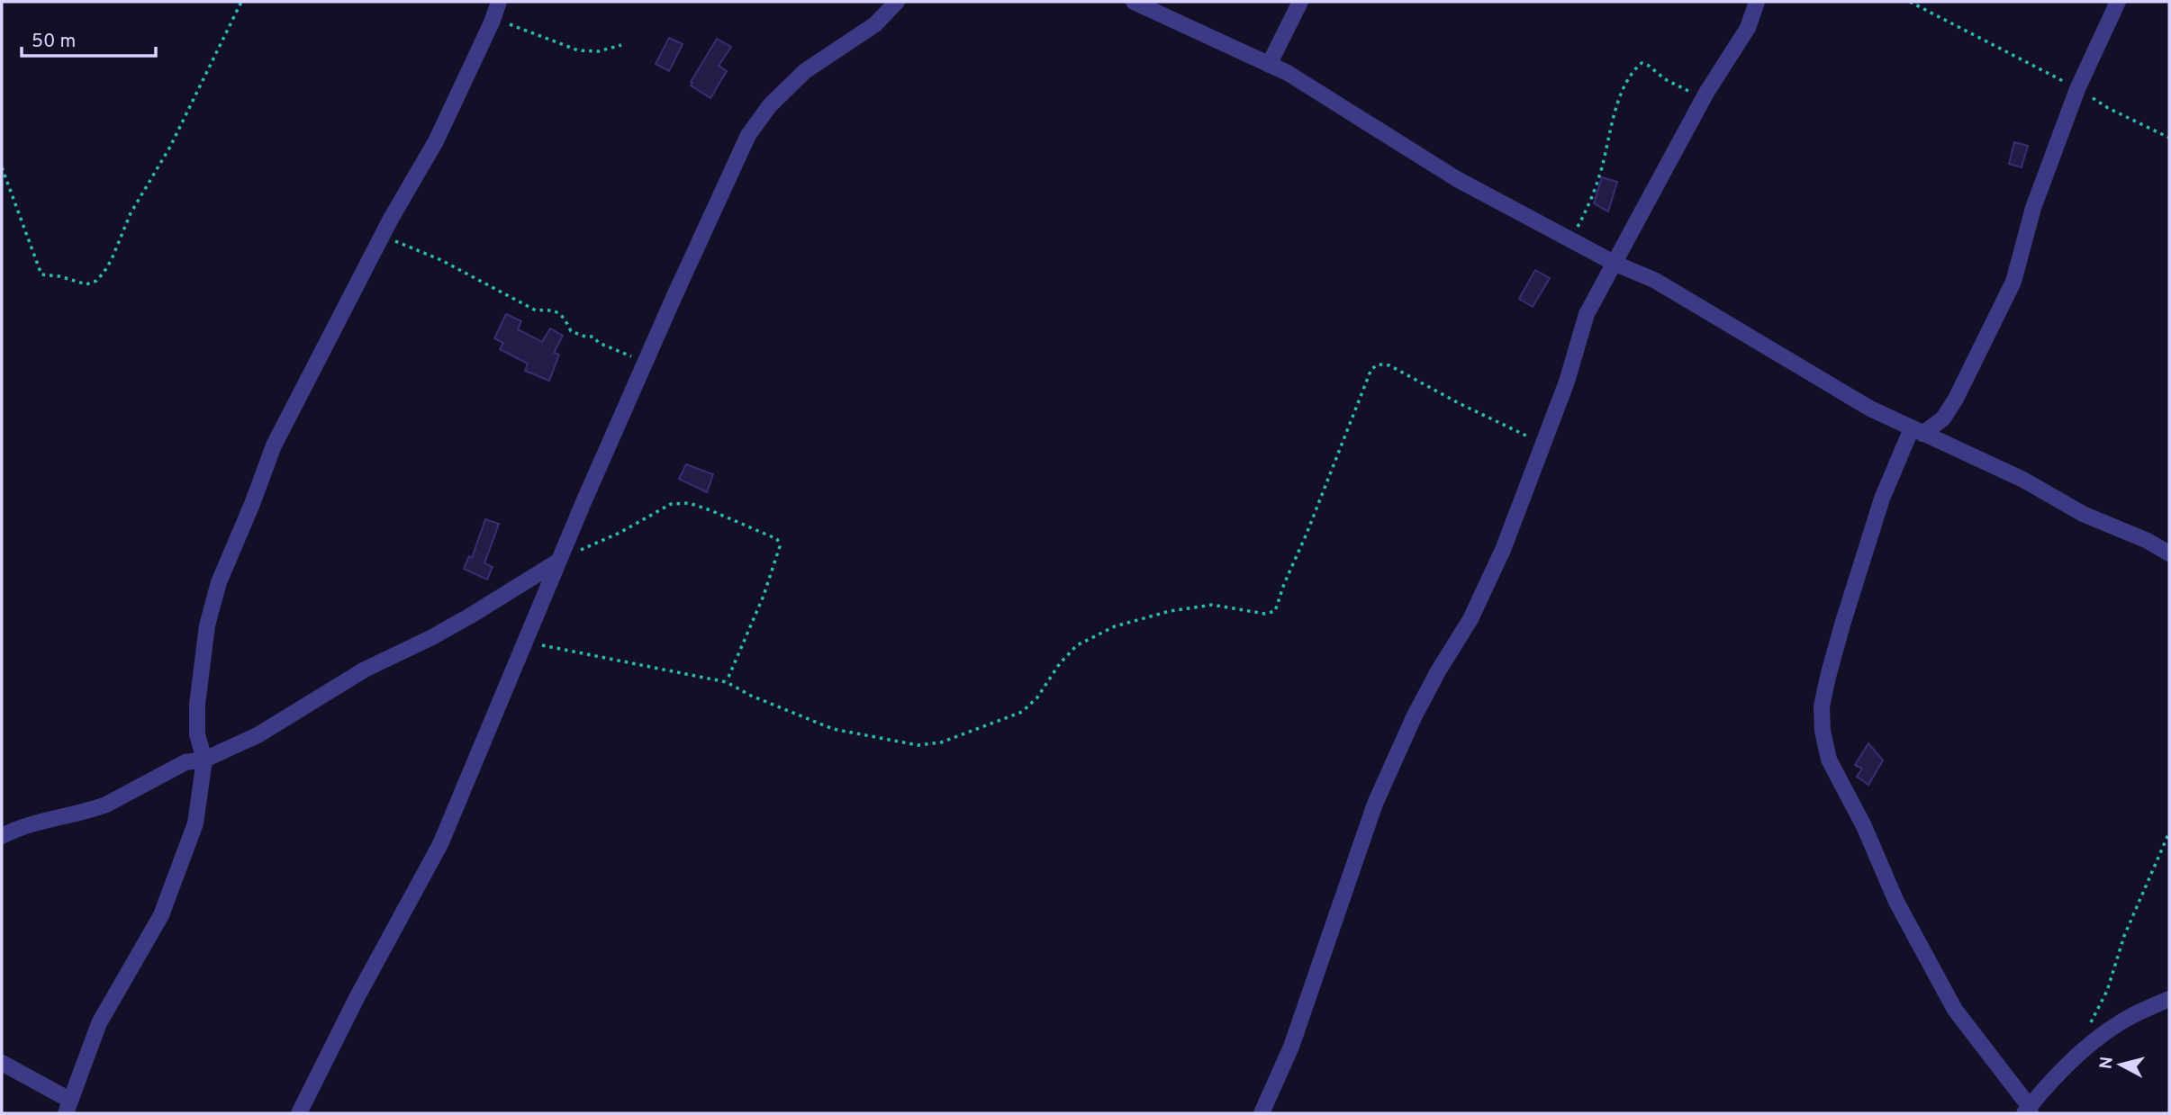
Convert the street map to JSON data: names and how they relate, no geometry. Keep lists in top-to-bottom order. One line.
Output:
{"scale_bar":"50 m","north":"left"}
